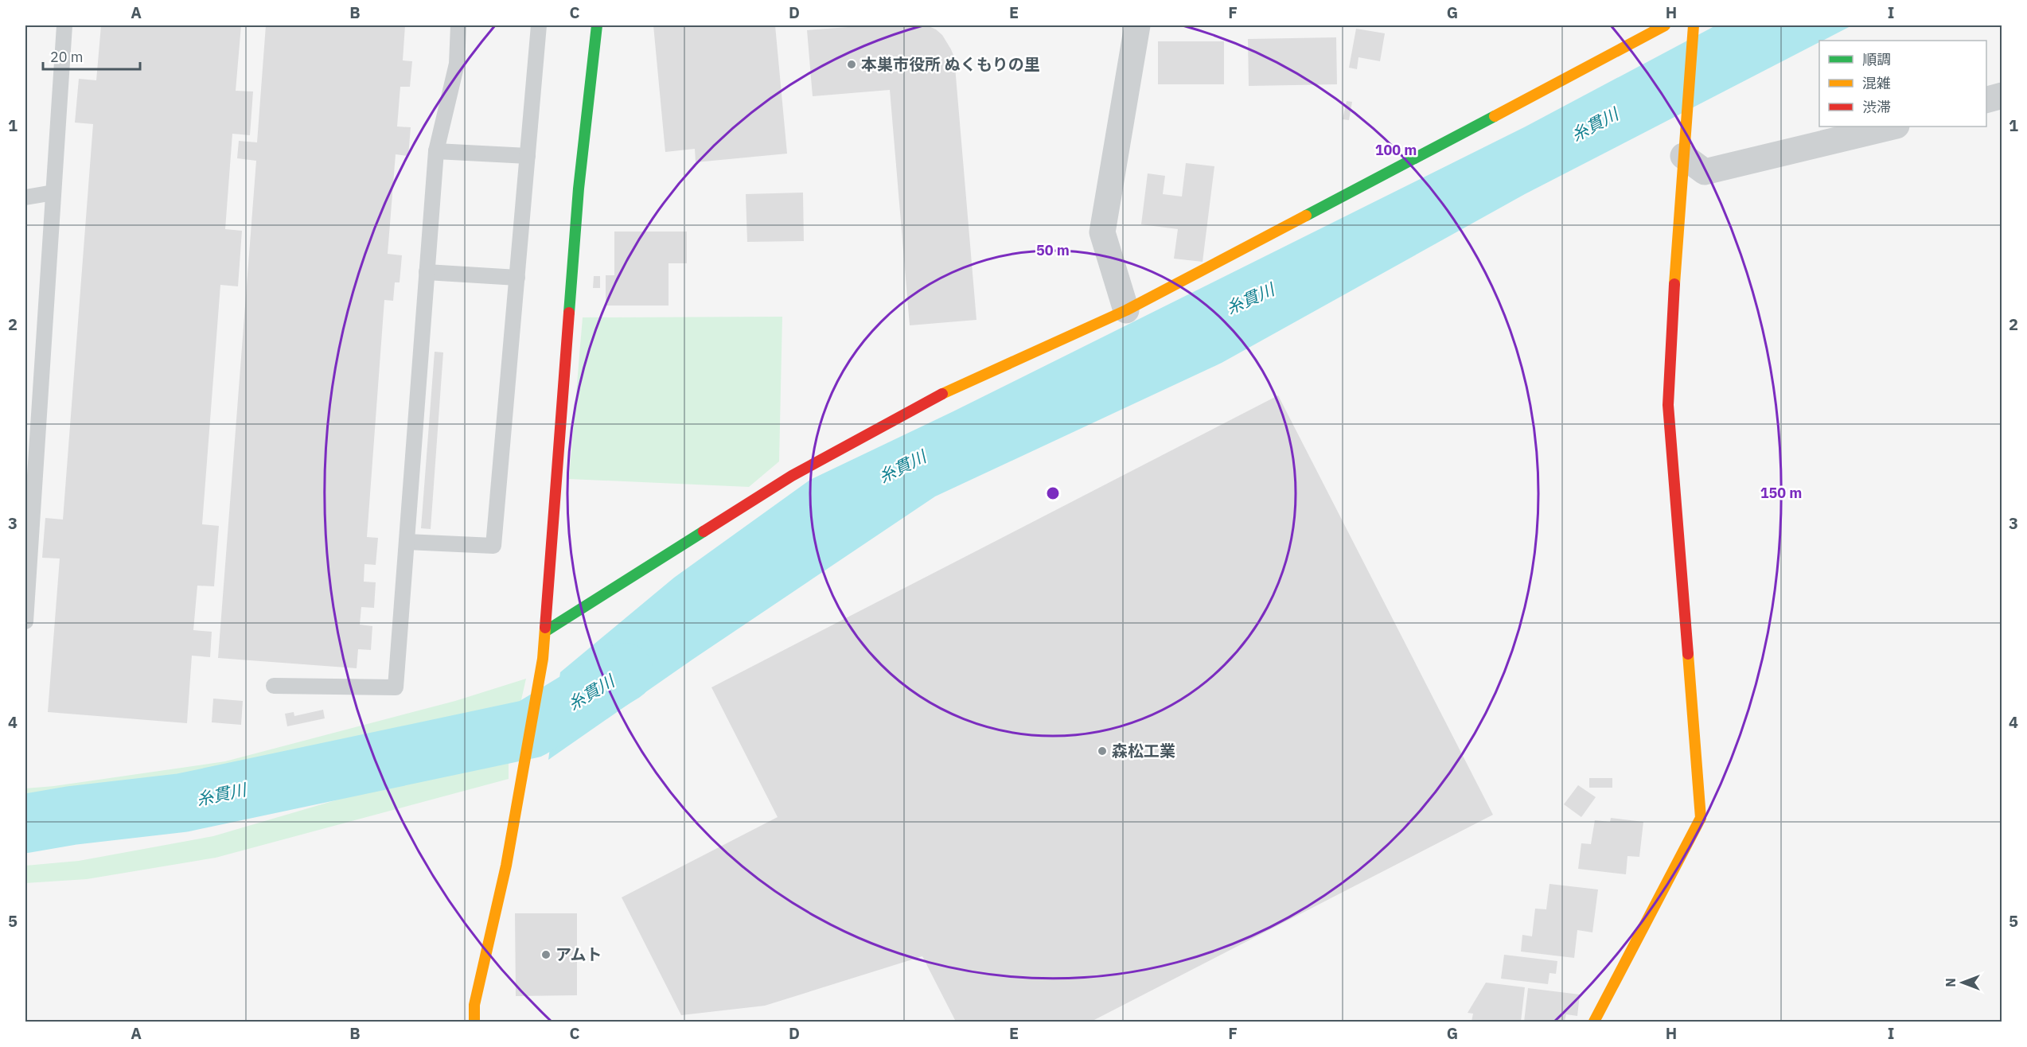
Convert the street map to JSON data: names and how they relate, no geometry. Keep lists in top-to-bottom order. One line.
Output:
{"water":["糸貫川"],"places":["本巣市役所 ぬくもりの里","森松工業","アムト"],"legend":["順調","混雑","渋滞"],"scale_bar":"20 m","north":"left","grid":{"columns":["A","B","C","D","E","F","G","H","I"],"rows":["1","2","3","4","5"]},"rings":["100 m","50 m","150 m"]}
